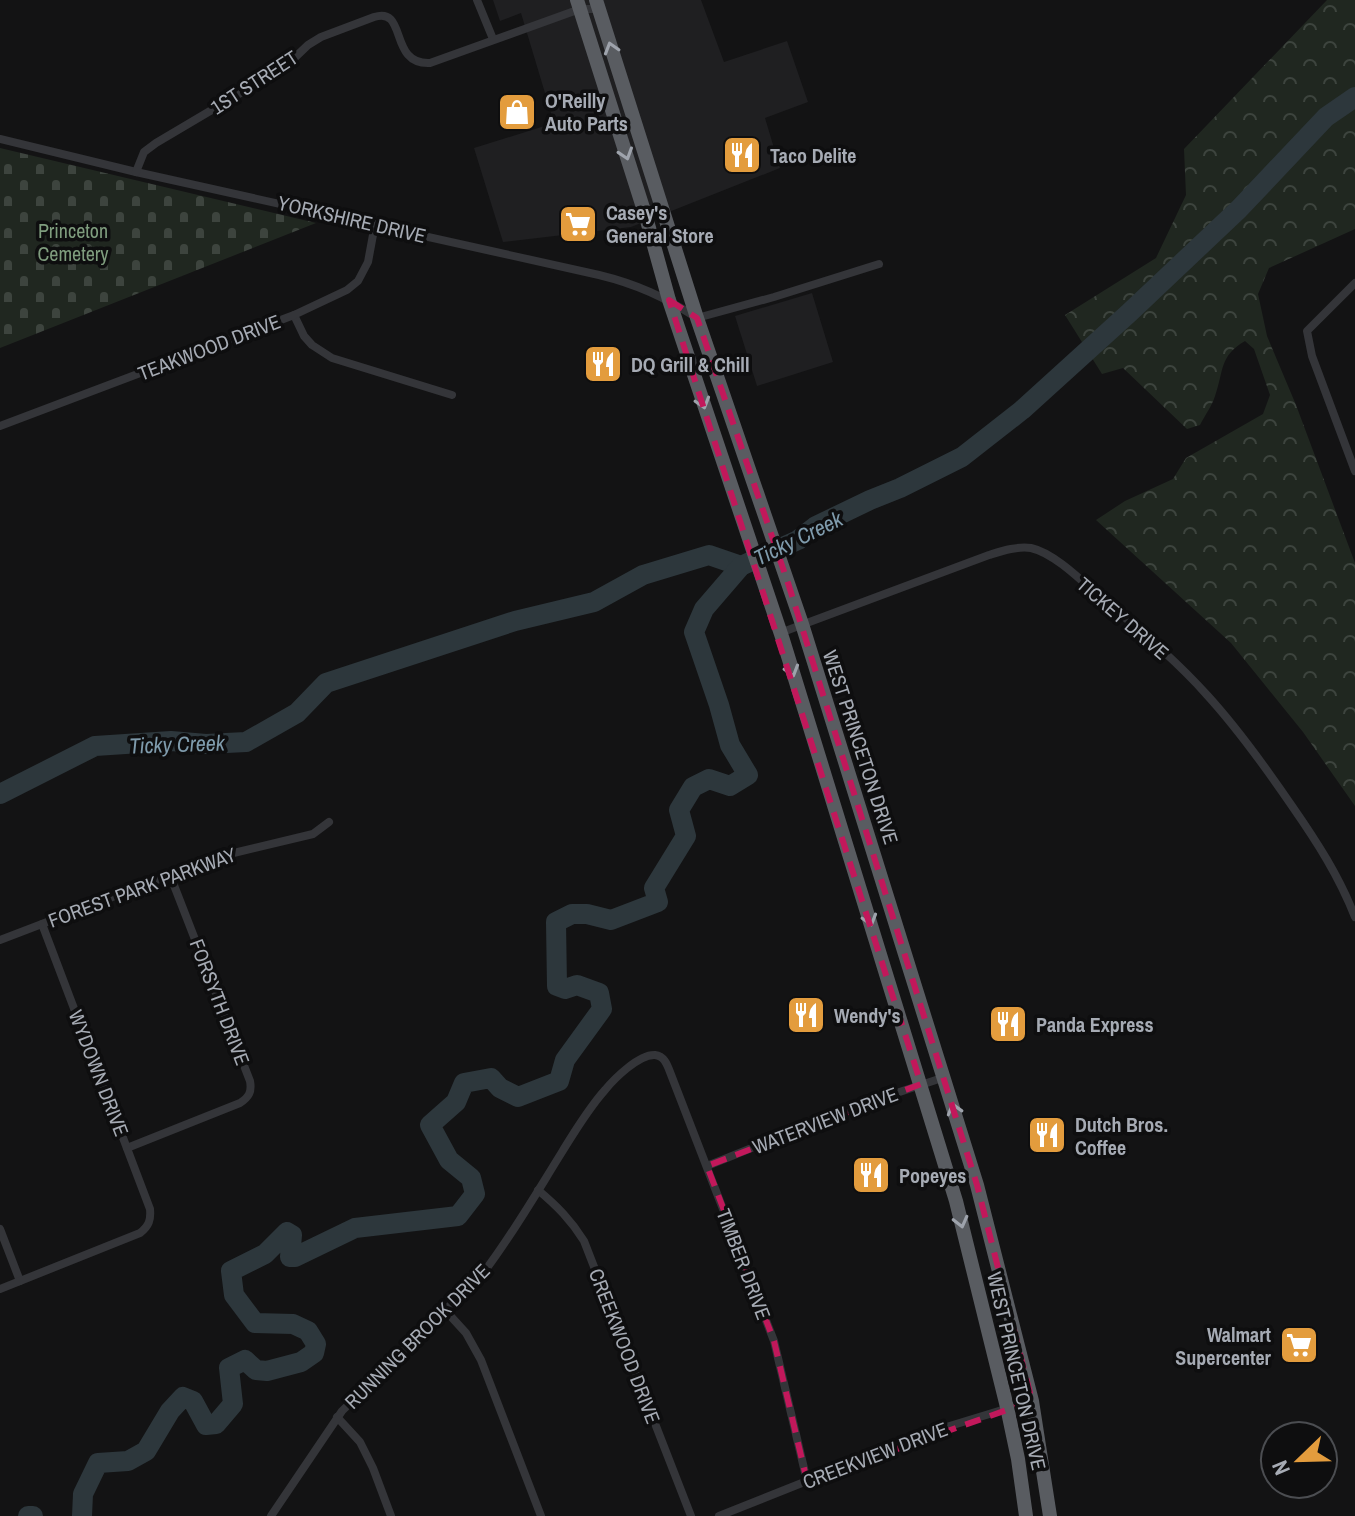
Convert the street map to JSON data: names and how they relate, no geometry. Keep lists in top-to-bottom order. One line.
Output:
{"streets":{"highway":["WEST PRINCETON DRIVE"],"street":["1ST STREET","YORKSHIRE DRIVE","TEAKWOOD DRIVE","TICKEY DRIVE","FOREST PARK PARKWAY","FORSYTH DRIVE","WYDOWN DRIVE","WATERVIEW DRIVE","TIMBER DRIVE","RUNNING BROOK DRIVE","CREEKWOOD DRIVE","CREEKVIEW DRIVE"]},"crossings":[["1ST STREET","YORKSHIRE DRIVE"],["YORKSHIRE DRIVE","TEAKWOOD DRIVE"],["YORKSHIRE DRIVE","WEST PRINCETON DRIVE"],["TICKEY DRIVE","WEST PRINCETON DRIVE"],["WEST PRINCETON DRIVE","WATERVIEW DRIVE"],["WEST PRINCETON DRIVE","CREEKVIEW DRIVE"],["FOREST PARK PARKWAY","FORSYTH DRIVE"],["FOREST PARK PARKWAY","WYDOWN DRIVE"],["FORSYTH DRIVE","WYDOWN DRIVE"],["WATERVIEW DRIVE","TIMBER DRIVE"],["TIMBER DRIVE","RUNNING BROOK DRIVE"],["TIMBER DRIVE","CREEKVIEW DRIVE"],["RUNNING BROOK DRIVE","CREEKWOOD DRIVE"]],"water":["Ticky Creek"],"parks":["Princeton Cemetery"],"places":{"shop":["O'Reilly Auto Parts"],"restaurant":["Taco Delite","DQ Grill & Chill","Wendy's","Panda Express","Dutch Bros. Coffee","Popeyes"],"supermarket":["Casey's General Store","Walmart Supercenter"]},"north":"bottom left"}
